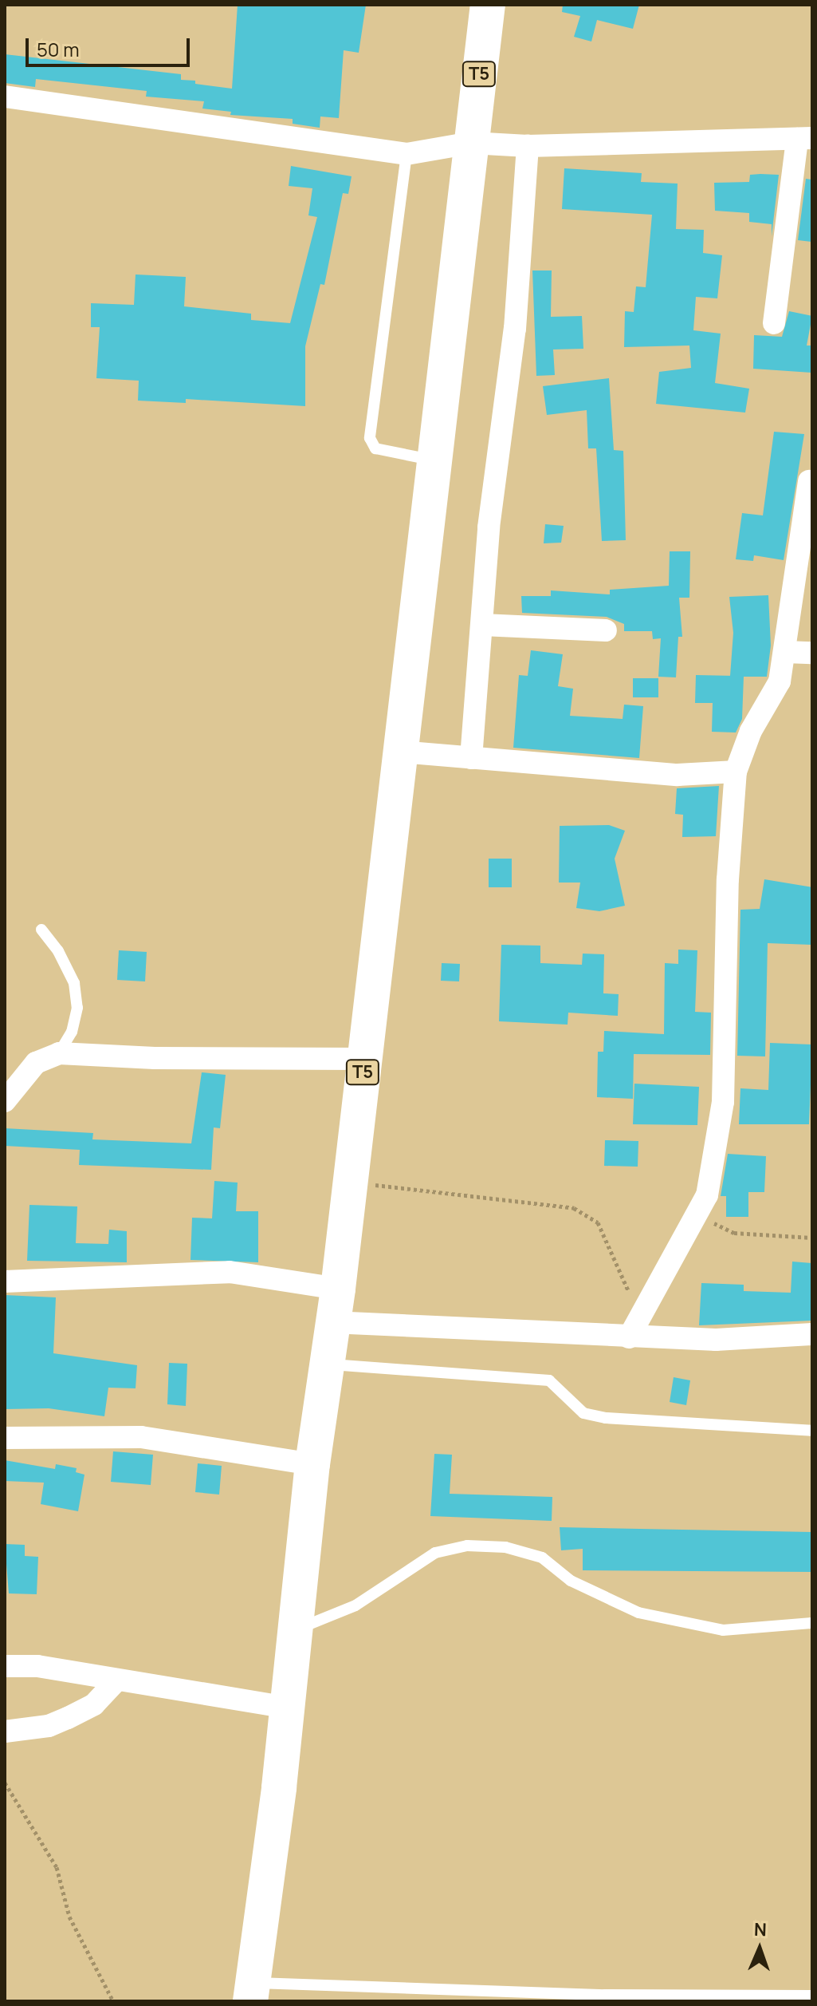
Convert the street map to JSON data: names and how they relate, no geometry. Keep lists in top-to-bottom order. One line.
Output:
{"streets":{"highway":["T5"]},"scale_bar":"50 m","north":"top"}
